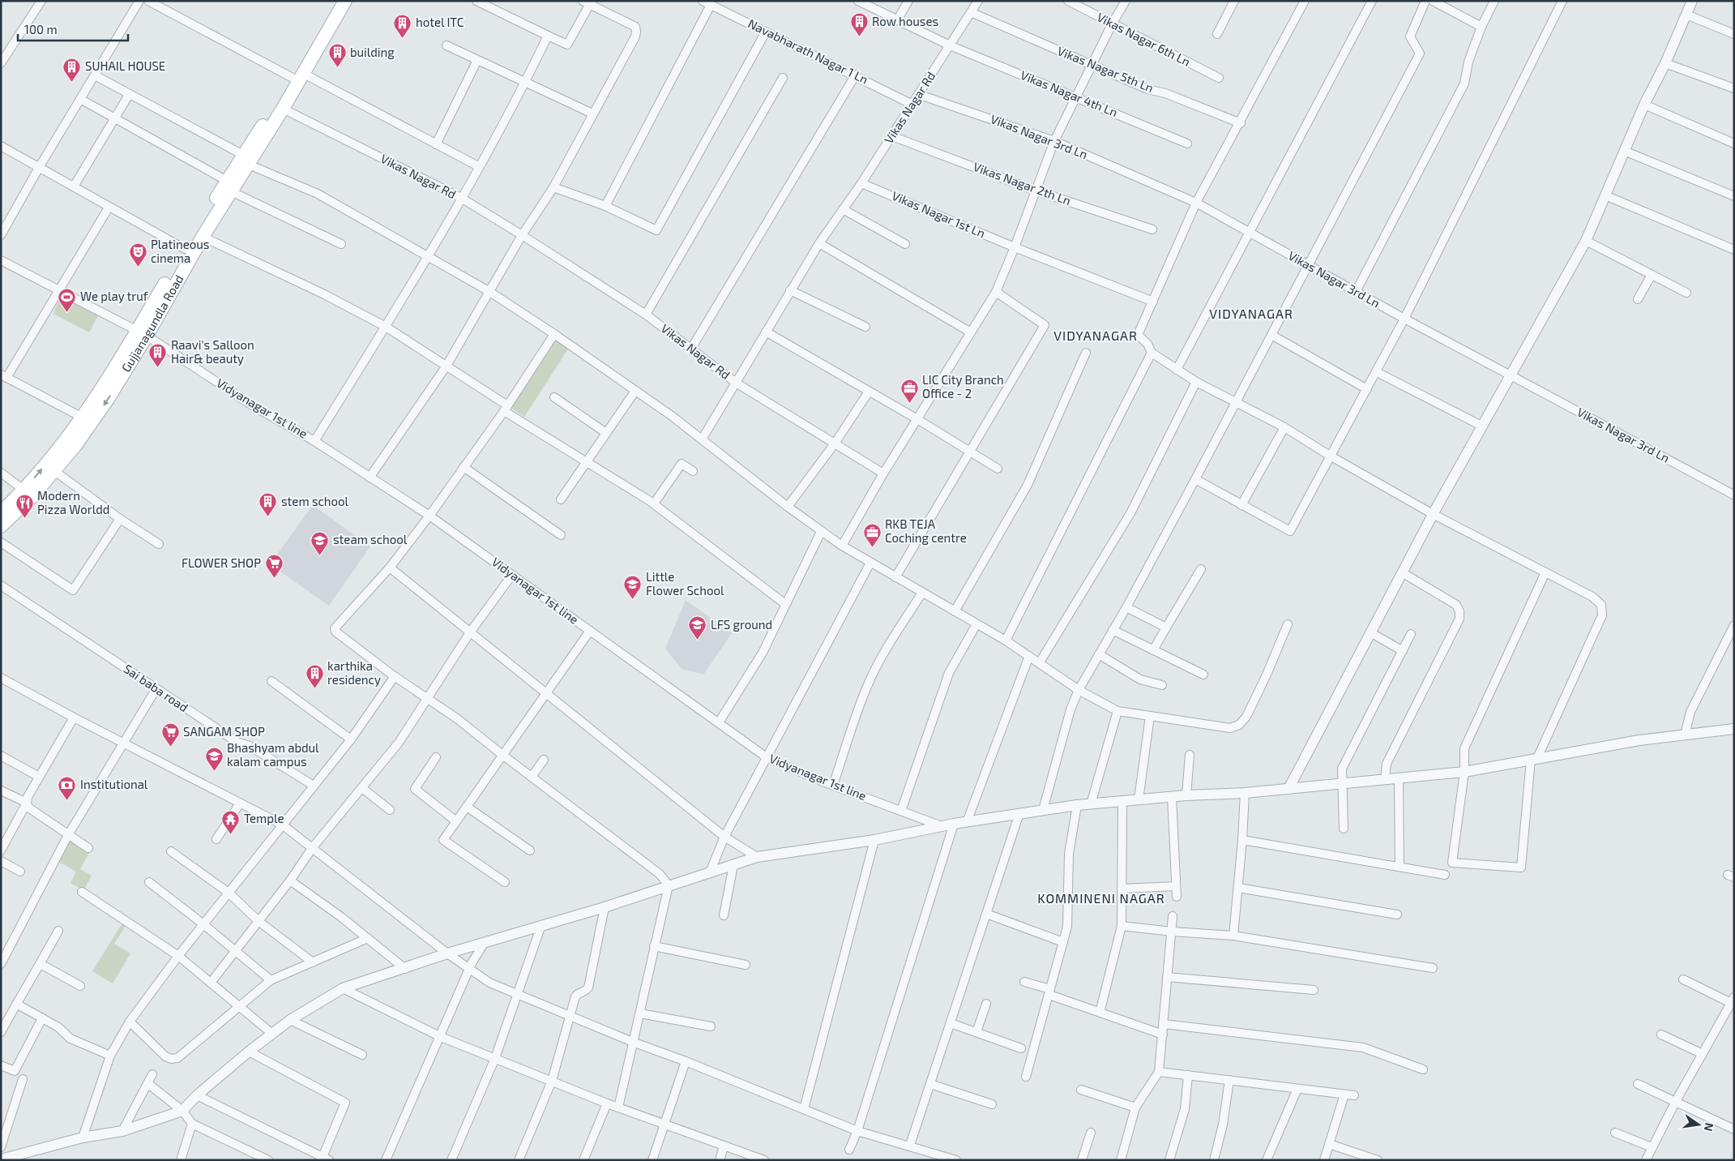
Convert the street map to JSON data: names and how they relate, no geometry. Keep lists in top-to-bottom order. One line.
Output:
{"streets":{"main road":["Gujjanagundla Road"],"street":["Vikas Nagar 6th Ln","Navabharath Nagar 1 Ln","Vikas Nagar 5th Ln","Vikas Nagar 4th Ln","Vikas Nagar Rd","Vikas Nagar 3rd Ln","Vikas Nagar 2th Ln","Vikas Nagar 1st Ln","Vidyanagar 1st line","Sai baba road"]},"crossings":[["Navabharath Nagar 1 Ln","Vikas Nagar Rd"],["Vikas Nagar 5th Ln","Vikas Nagar Rd"],["Vikas Nagar 4th Ln","Vikas Nagar Rd"],["Vikas Nagar Rd","Vikas Nagar 3rd Ln"],["Vikas Nagar Rd","Vikas Nagar 2th Ln"],["Vikas Nagar Rd","Vikas Nagar 1st Ln"],["Vikas Nagar Rd","Gujjanagundla Road"],["Gujjanagundla Road","Vidyanagar 1st line"]],"districts":["VIDYANAGAR","VIDYANAGAR","KOMMINENI NAGAR"],"places":{"building":["Row houses","hotel ITC","building","SUHAIL HOUSE","Raavi's Salloon Hair& beauty","stem school","karthika residency"],"theatre":["Platineous cinema"],"sports":["We play truf"],"office":["LIC City Branch Office - 2","RKB TEJA Coching centre"],"restaurant":["Modern Pizza Worldd"],"school or university":["steam school","Little Flower School","LFS ground","Bhashyam abdul kalam campus"],"supermarket":["FLOWER SHOP","SANGAM SHOP"],"bank":["Institutional"],"temple":["Temple"]},"scale_bar":"100 m","north":"right"}
